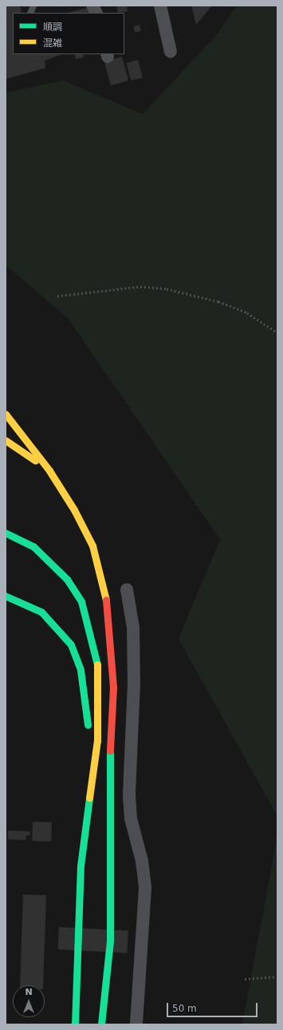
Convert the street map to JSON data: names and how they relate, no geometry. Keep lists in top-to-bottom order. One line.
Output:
{"legend":["順調","混雑"],"scale_bar":"50 m","north":"top"}
